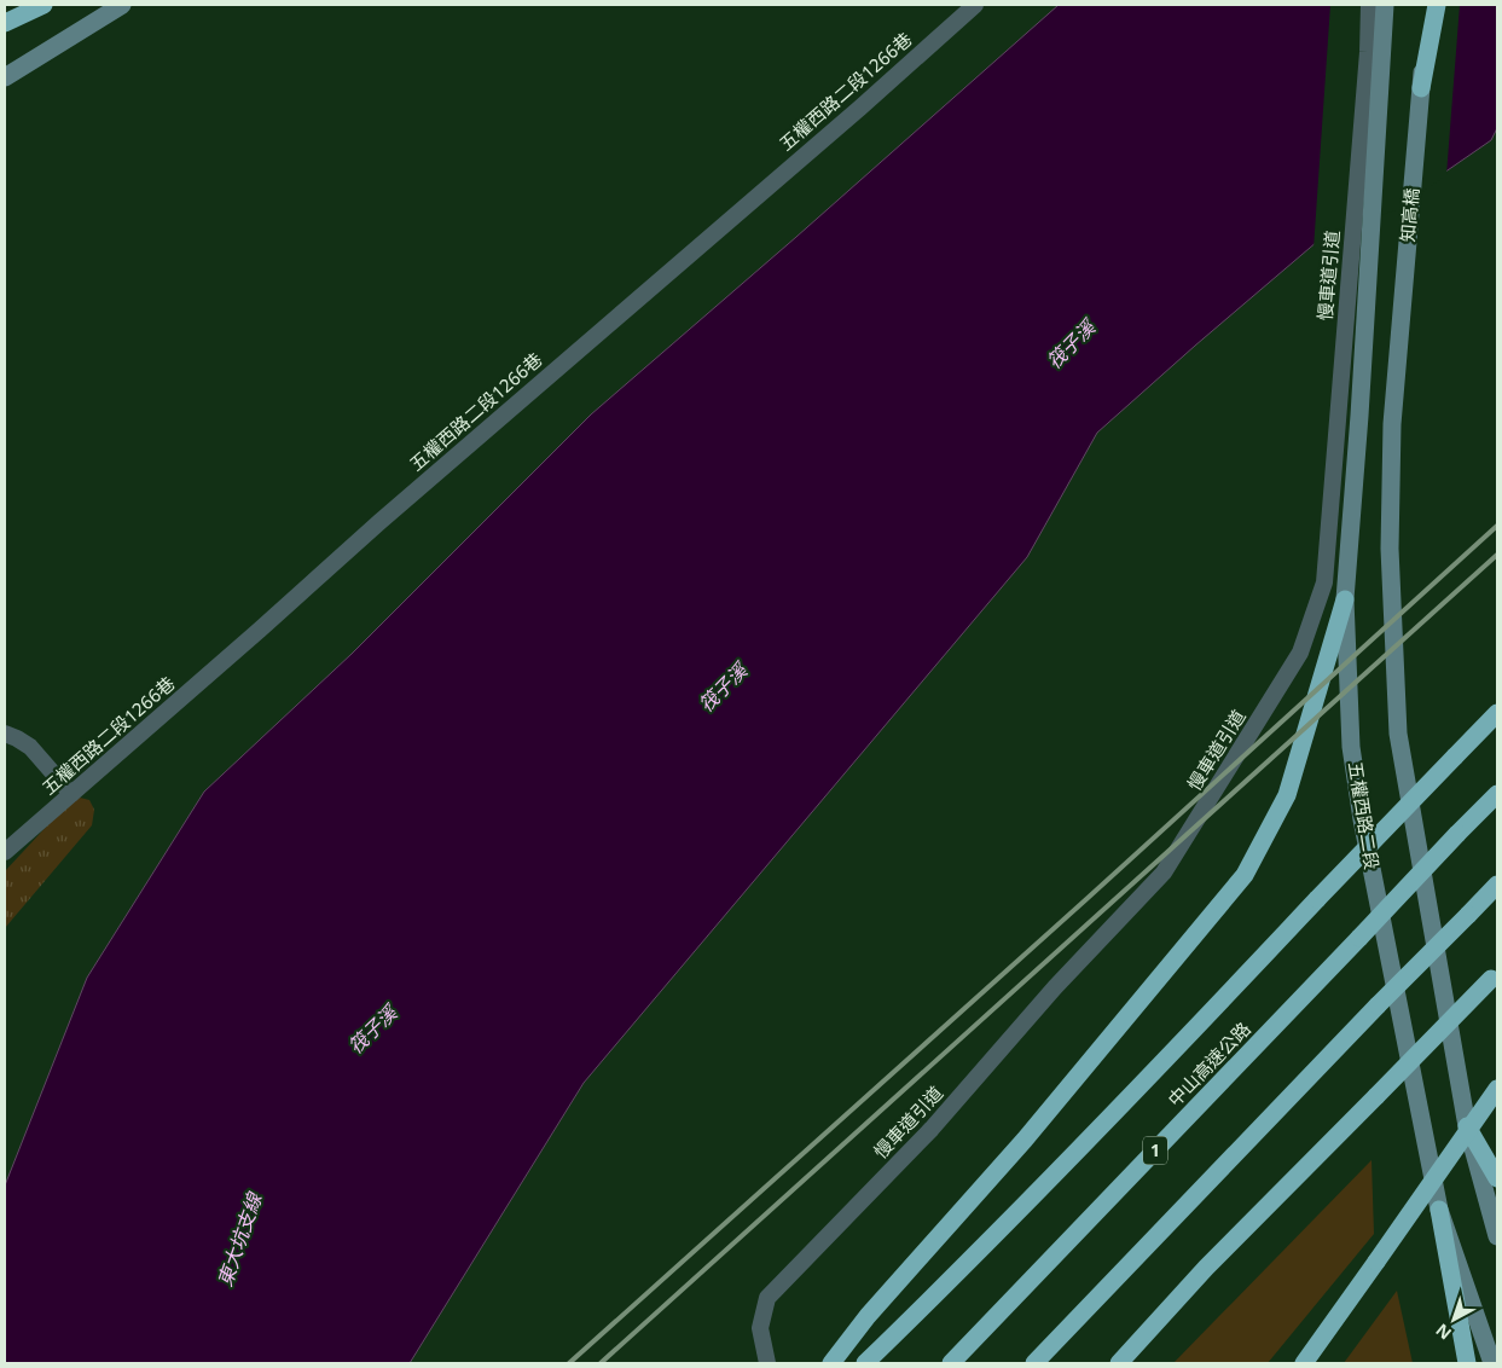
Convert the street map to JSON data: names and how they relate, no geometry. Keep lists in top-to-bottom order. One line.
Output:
{"streets":{"highway":["中山高速公路","1"],"main road":["知高橋","五權西路二段"],"lane":["五權西路二段1266巷","慢車道引道"]},"crossings":[["知高橋","五權西路二段"]],"water":["筏子溪","東大坑支線"],"north":"bottom left"}
